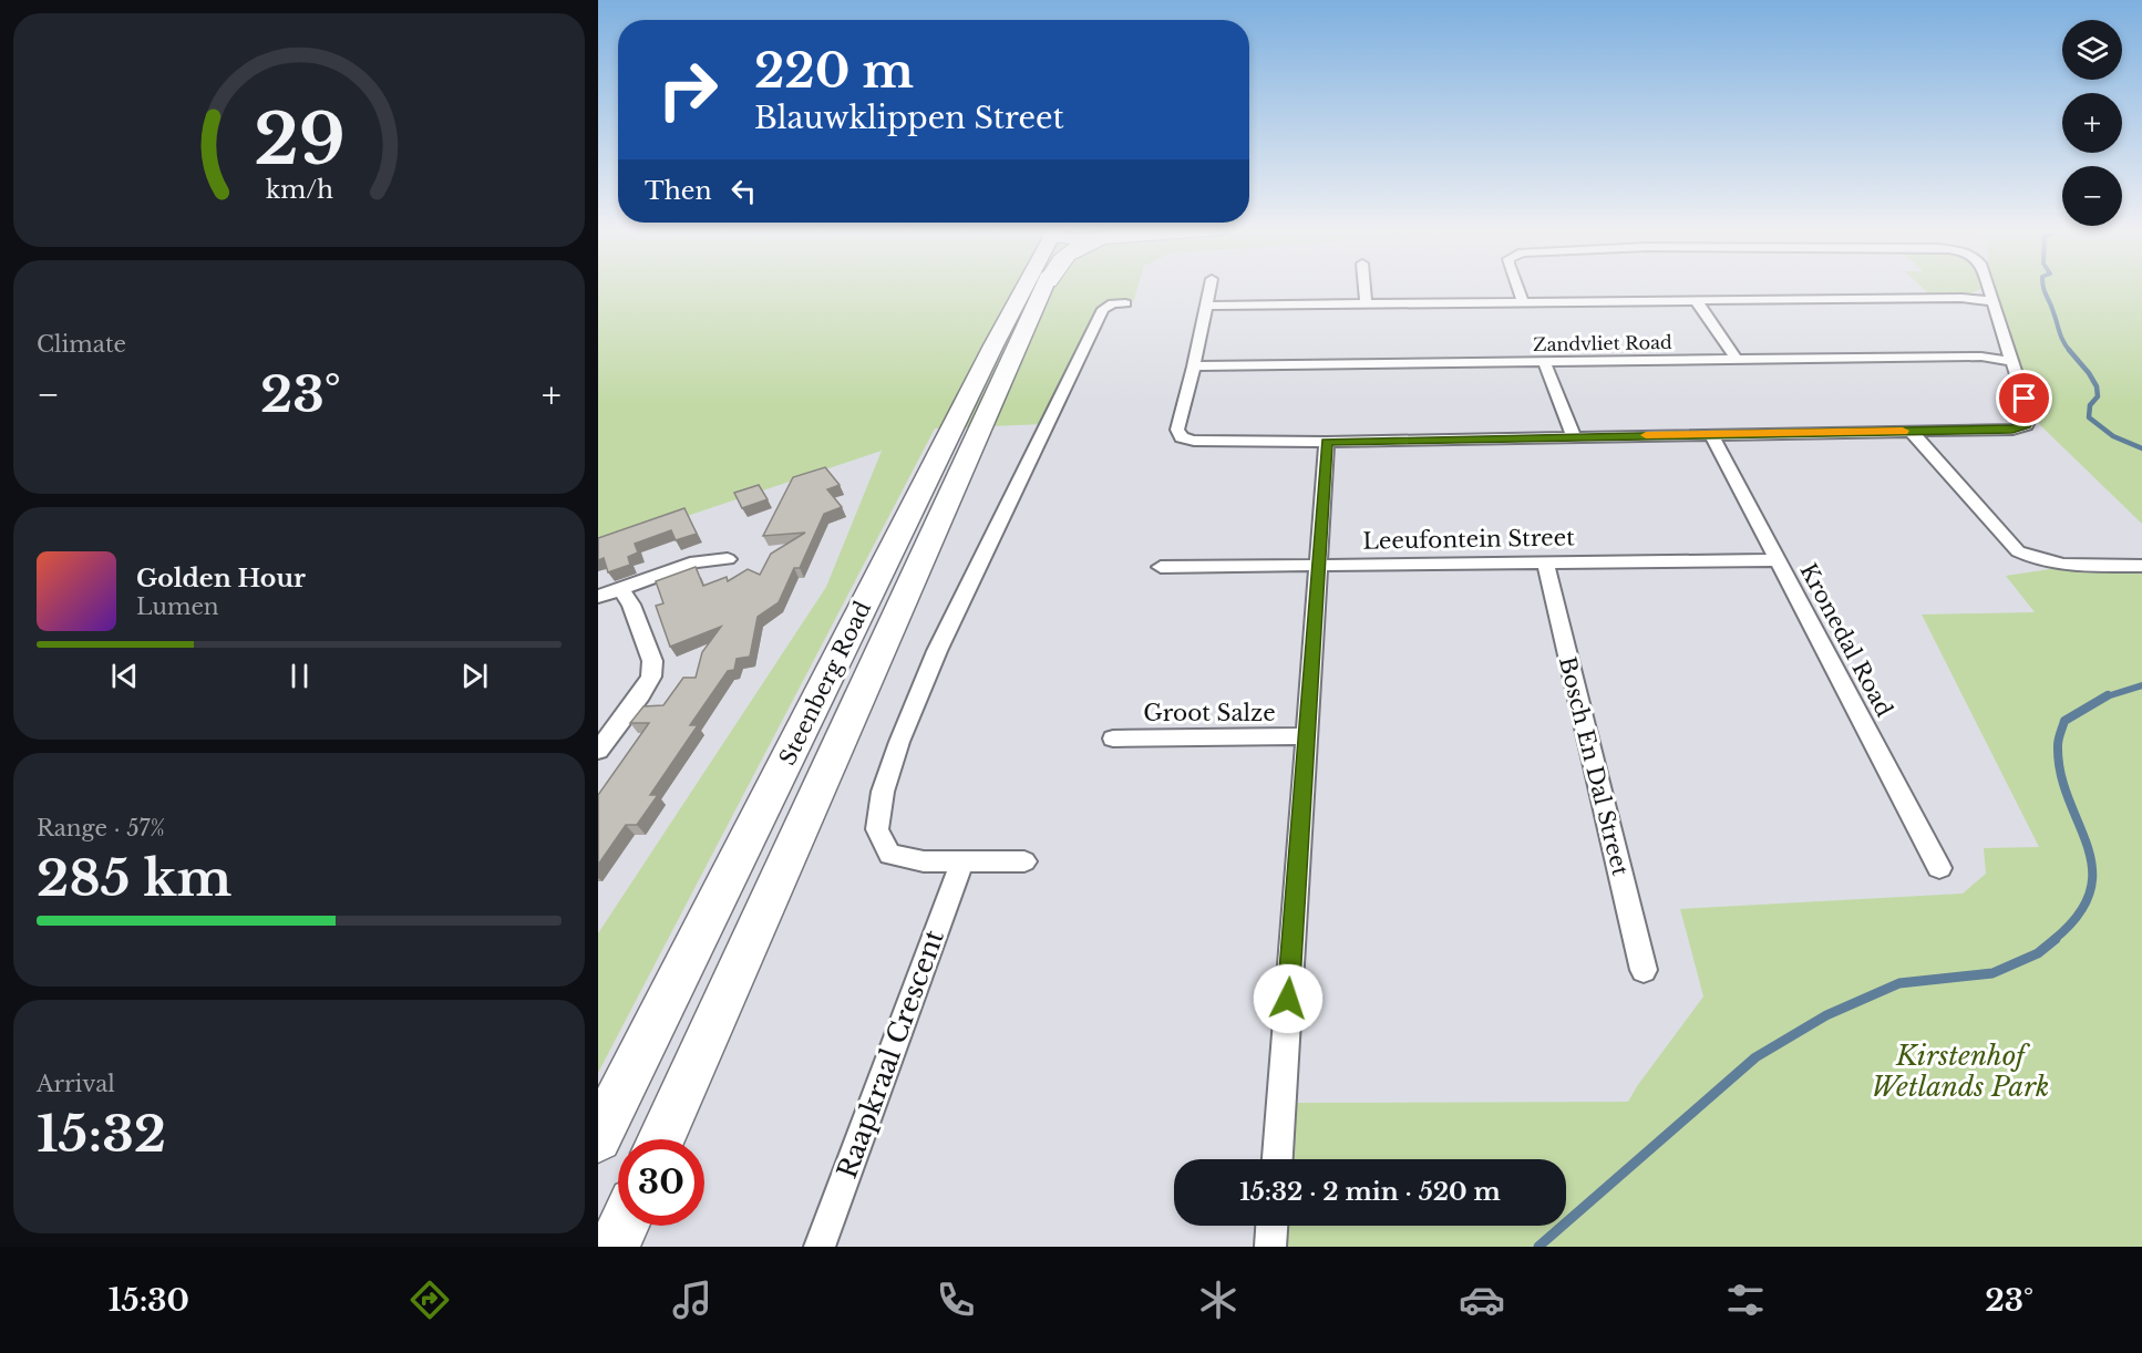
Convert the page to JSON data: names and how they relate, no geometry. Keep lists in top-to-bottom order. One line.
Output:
{"streets":{"main road":["Steenberg Road"],"street":["Zandvliet Road","Leeufontein Street","Kronedal Road","Groot Salze","Bosch En Dal Street","Raapkraal Crescent"]},"crossings":[["Leeufontein Street","Kronedal Road"],["Leeufontein Street","Bosch En Dal Street"]],"parks":["Kirstenhof Wetlands Park"],"page":{"map_buttons":["+","−"],"turn":["220 m","Blauwklippen Street"],"then":"Then","tile":["Climate",["Range · 57%","285 km"],["Arrival","15:32"]],"heat":["−","23°","+"],"song":["Golden Hour","Lumen"],"limit":"30","trip":"15:32 · 2 min · 520 m","tabs":["15:30","23°"],"gauge":["29","km/h"]}}
